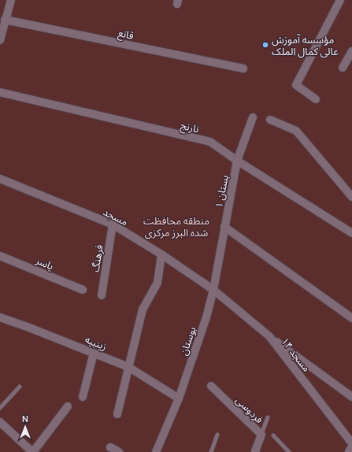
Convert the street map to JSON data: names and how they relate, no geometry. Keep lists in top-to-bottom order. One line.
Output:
{"streets":{"street":["قانع","نارنج","بستان ۱","مسجد","فرهنگ","یاسر","بوستان","زینبیه","مسجد ۱۴","فردوسی"]},"crossings":[["نارنج","بستان ۱"],["بستان ۱","مسجد"],["بستان ۱","بوستان"],["بستان ۱","مسجد ۱۴"],["مسجد","فرهنگ"],["مسجد","بوستان"],["مسجد","مسجد ۱۴"],["بوستان","زینبیه"],["بوستان","مسجد ۱۴"]],"parks":["منطقه محافظت شده البرز مرکزی"],"places":["مؤسسه آموزش عالی کمال الملک"],"north":"top"}
